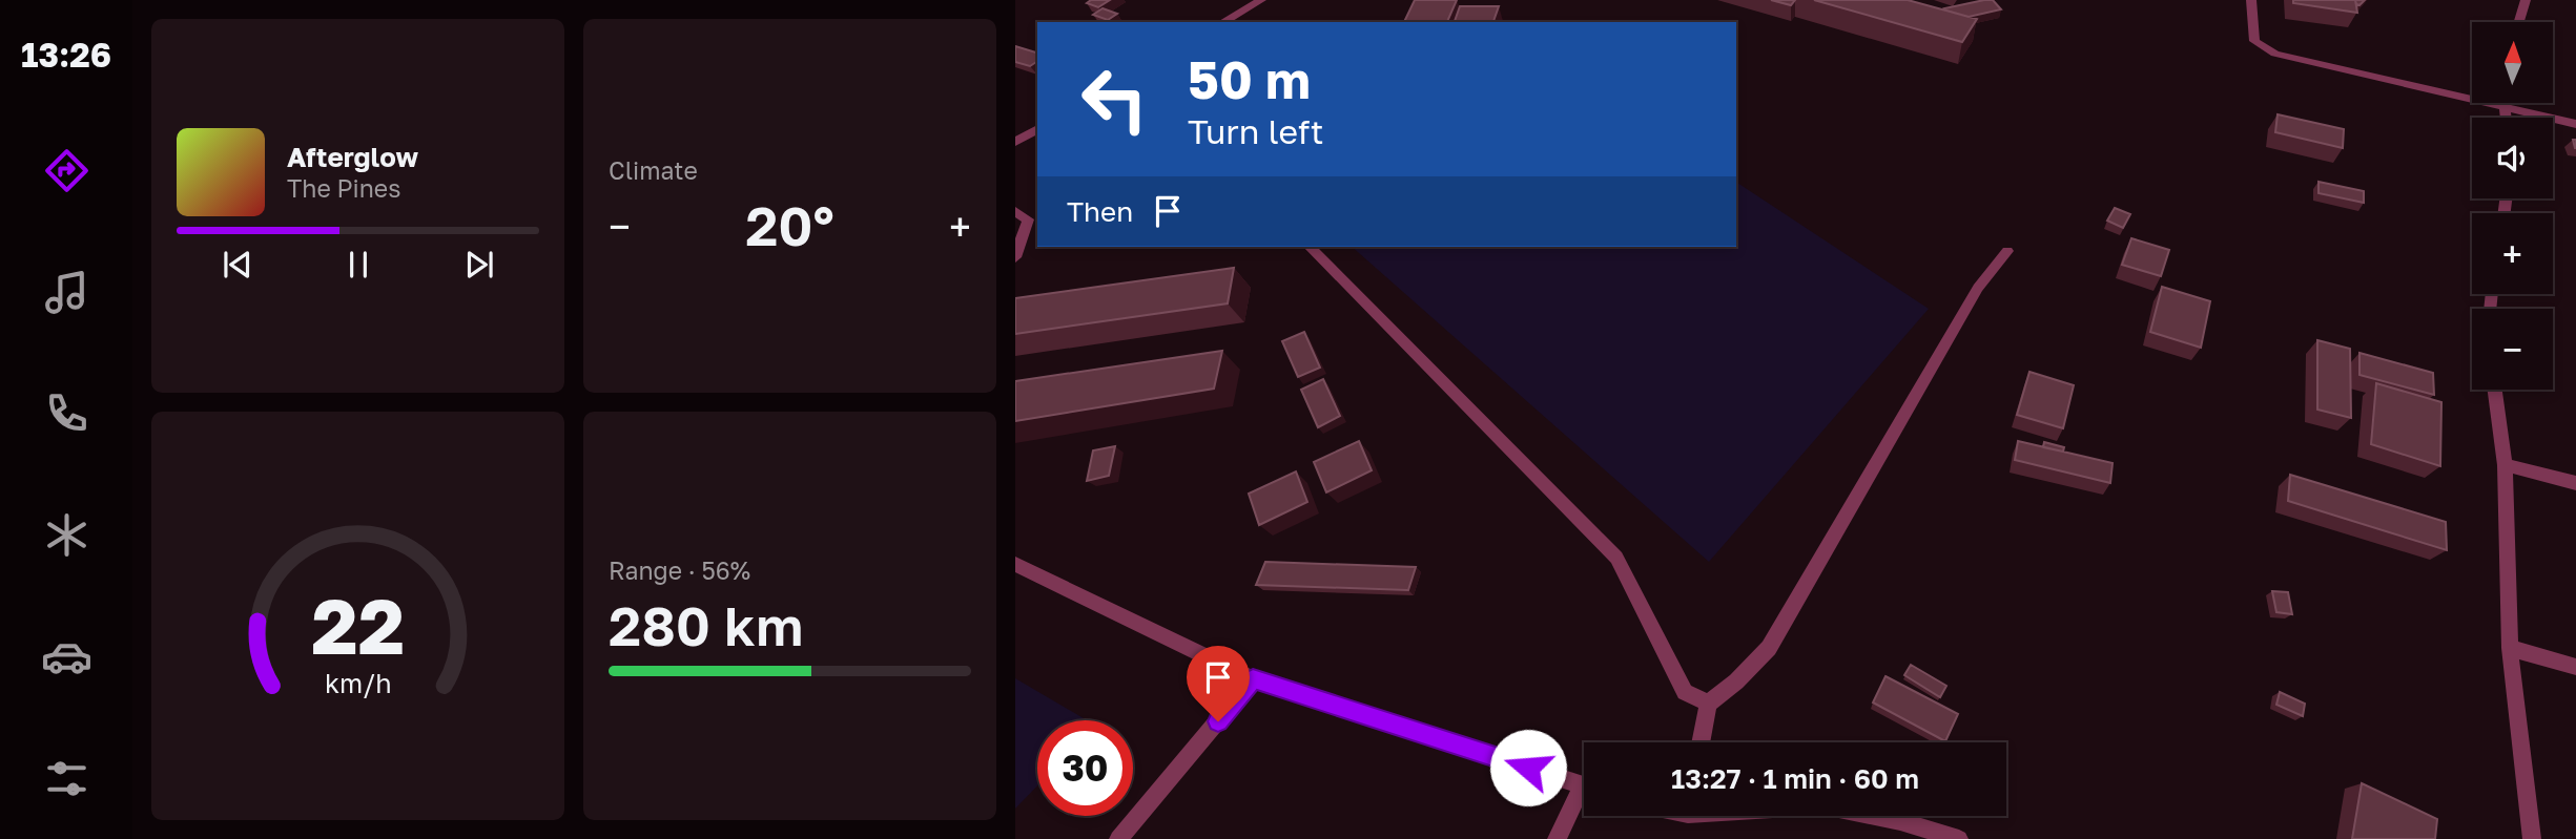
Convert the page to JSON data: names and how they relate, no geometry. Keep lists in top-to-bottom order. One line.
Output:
{"north":"top","page":{"tabs":"13:26","tile":["Climate",["Range · 56%","280 km"]],"map_buttons":["+","−"],"turn":["50 m","Turn left"],"song":["Afterglow","The Pines"],"then":"Then","heat":["−","20°","+"],"limit":"30","trip":"13:27 · 1 min · 60 m","gauge":["22","km/h"]}}
